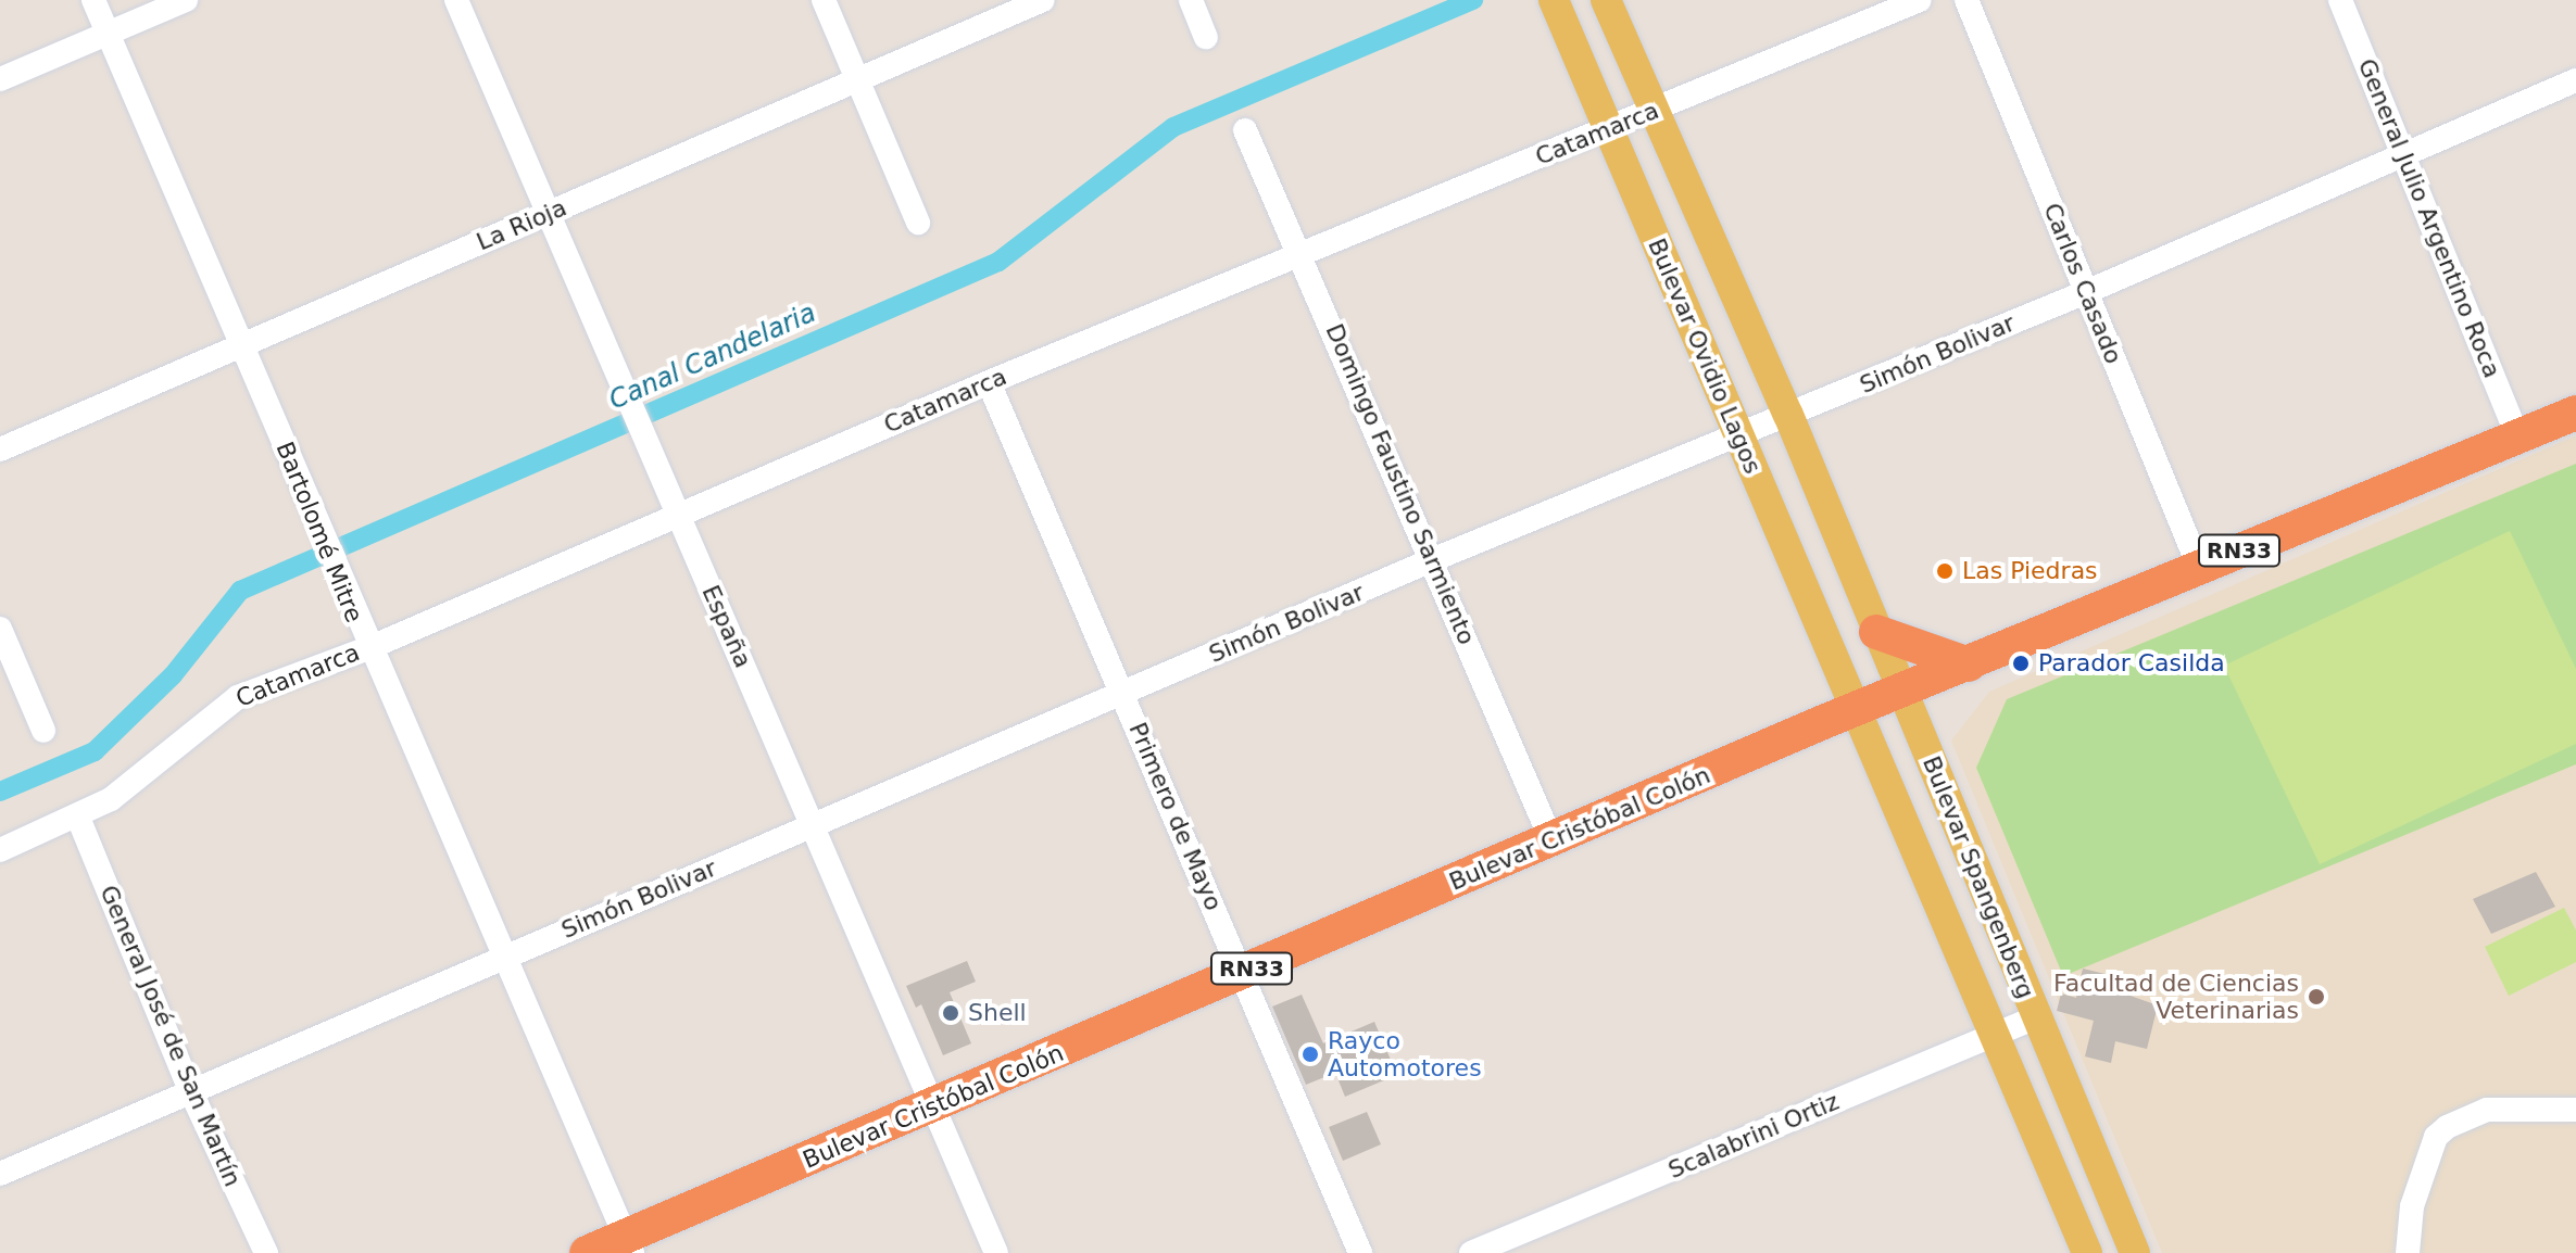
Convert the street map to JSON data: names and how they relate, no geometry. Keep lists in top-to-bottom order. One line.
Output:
{"streets":{"highway":["RN33","Bulevar Cristóbal Colón"],"main road":["Bulevar Ovidio Lagos","Bulevar Spangenberg"],"street":["Catamarca","General Julio Argentino Roca","La Rioja","Carlos Casado","Simón Bolivar","Domingo Faustino Sarmiento","Bartolomé Mitre","España","Primero de Mayo","General José de San Martín","Scalabrini Ortiz"]},"crossings":[["Catamarca","Bulevar Ovidio Lagos"],["Catamarca","Domingo Faustino Sarmiento"],["Catamarca","Bartolomé Mitre"],["Catamarca","España"],["Catamarca","Primero de Mayo"],["Catamarca","General José de San Martín"],["General Julio Argentino Roca","Simón Bolivar"],["General Julio Argentino Roca","Bulevar Cristóbal Colón"],["La Rioja","Bartolomé Mitre"],["La Rioja","España"],["Carlos Casado","Simón Bolivar"],["Carlos Casado","Bulevar Cristóbal Colón"],["Simón Bolivar","Bulevar Ovidio Lagos"],["Simón Bolivar","Domingo Faustino Sarmiento"],["Simón Bolivar","Bartolomé Mitre"],["Simón Bolivar","España"],["Simón Bolivar","Primero de Mayo"],["Simón Bolivar","General José de San Martín"],["Bulevar Ovidio Lagos","Bulevar Cristóbal Colón"],["Bulevar Ovidio Lagos","Bulevar Spangenberg"],["Domingo Faustino Sarmiento","Bulevar Cristóbal Colón"],["Bartolomé Mitre","Bulevar Cristóbal Colón"],["España","Bulevar Cristóbal Colón"],["Primero de Mayo","Bulevar Cristóbal Colón"],["Bulevar Cristóbal Colón","Bulevar Spangenberg"],["Bulevar Spangenberg","Scalabrini Ortiz"]],"water":["Canal Candelaria"],"places":["Las Piedras","Parador Casilda","Facultad de Ciencias Veterinarias","Shell","Rayco Automotores"]}
